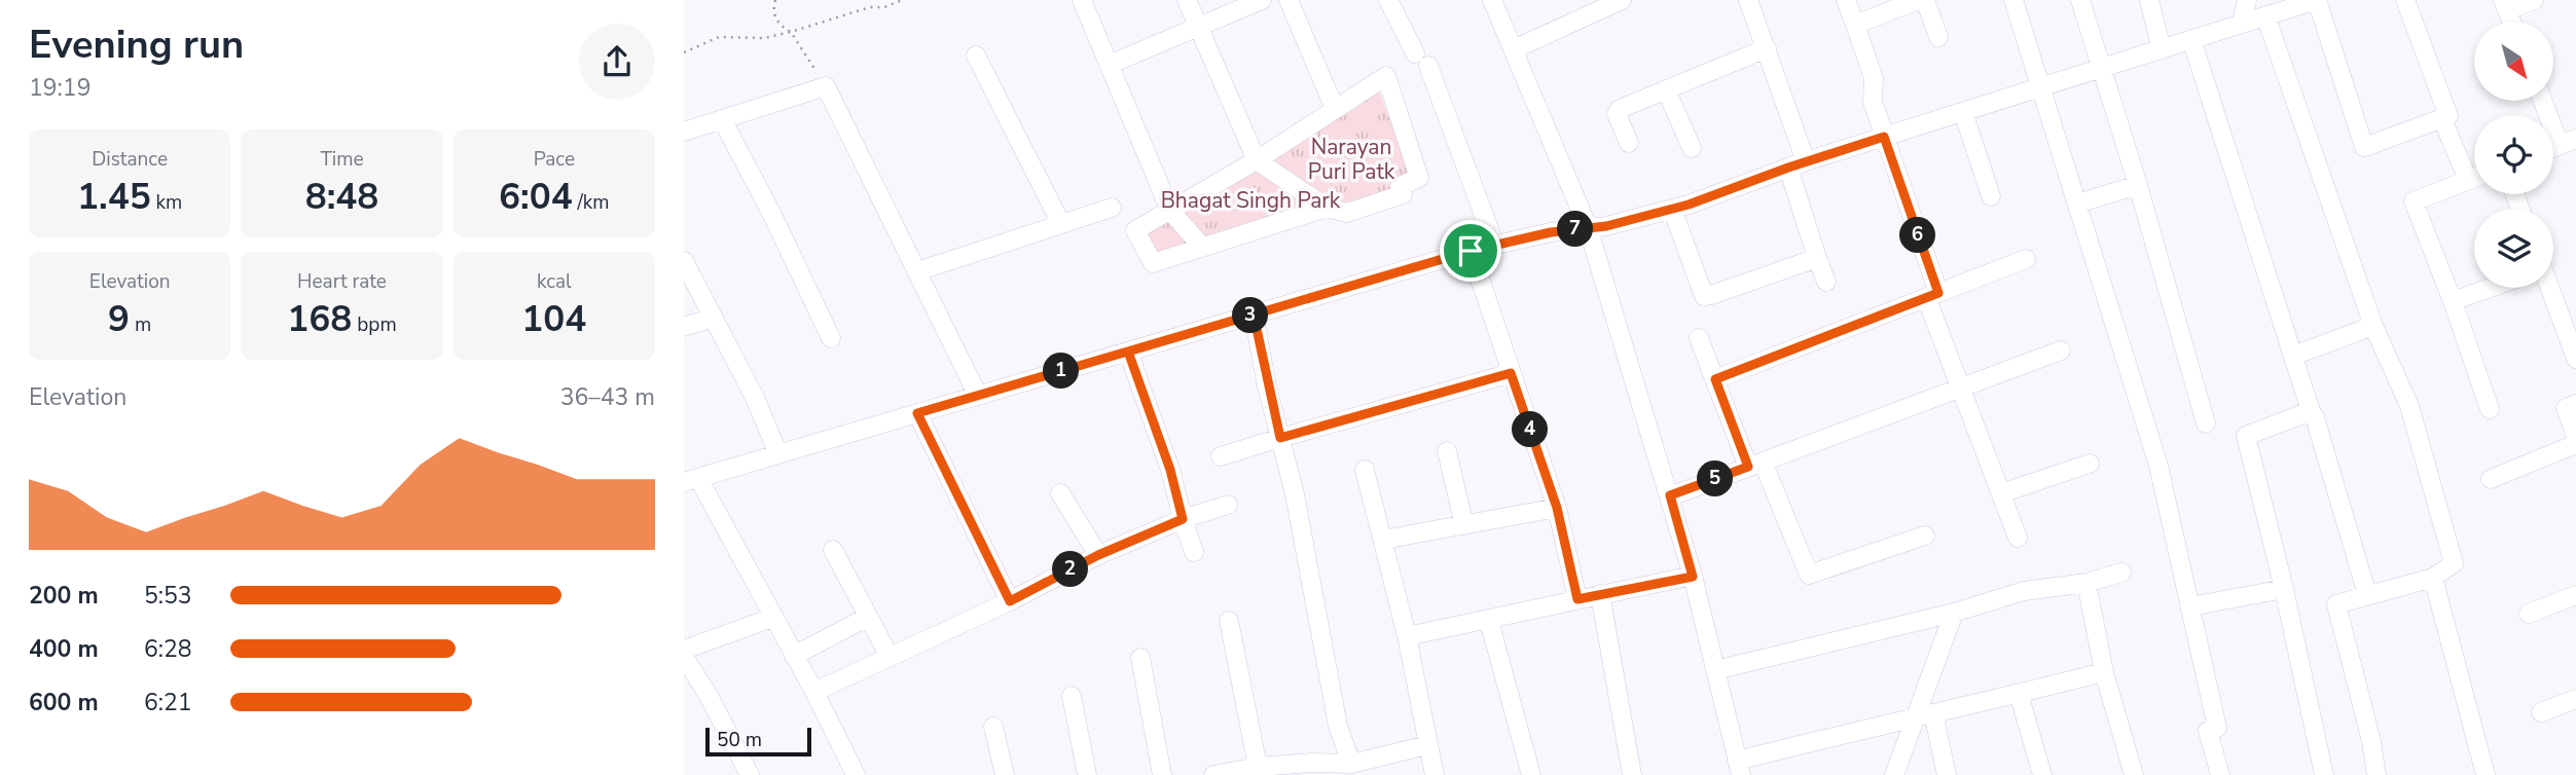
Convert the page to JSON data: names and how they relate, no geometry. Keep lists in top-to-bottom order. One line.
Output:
{"parks":["Narayan Puri Patk","Bhagat Singh Park"],"scale_bar":"50 m","north":"bottom right","page":{"heading":["Evening run","19:19"],"stats":[["Distance","1.45 km"],["Time","8:48"],["Pace","6:04 /km"],["Elevation","9 m"],["Heart rate","168 bpm"],["kcal","104"]],"pins":["7","6","3","1","4","5","2"],"chart":["Elevation","36–43 m"],"list":[{"name":"200 m","note":"5:53"},{"name":"400 m","note":"6:28"},{"name":"600 m","note":"6:21"}],"scale":"50 m"}}
